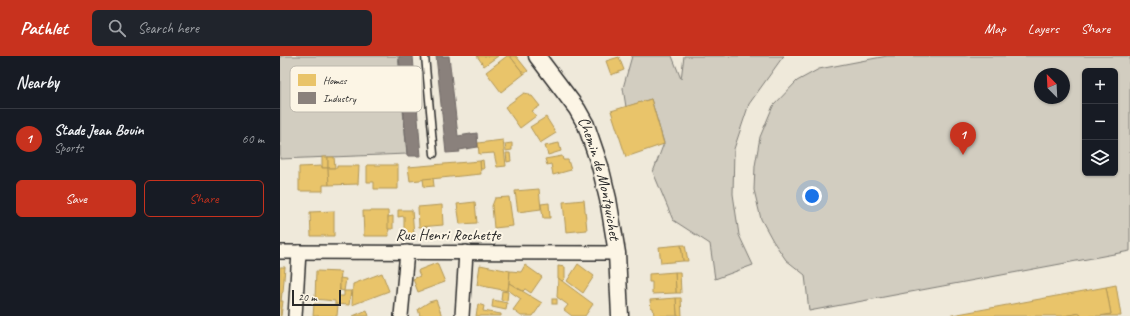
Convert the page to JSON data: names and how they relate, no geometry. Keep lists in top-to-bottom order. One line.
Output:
{"streets":{"street":["Chemin de Montguichet","Rue Henri Rochette"]},"crossings":[["Chemin de Montguichet","Rue Henri Rochette"]],"legend":["Homes","Industry"],"scale_bar":"20 m","north":"top left","page":{"header":"Pathlet","search":"Search here","nav":["Map","Layers","Share"],"heading":"Nearby","map_buttons":["+","−"],"list":[{"mark":"1","name":"Stade Jean Bouin","note":"Sports","value":"60 m"}],"pins":"1","buttons":["Save","Share"],"scale":"20 m"}}
